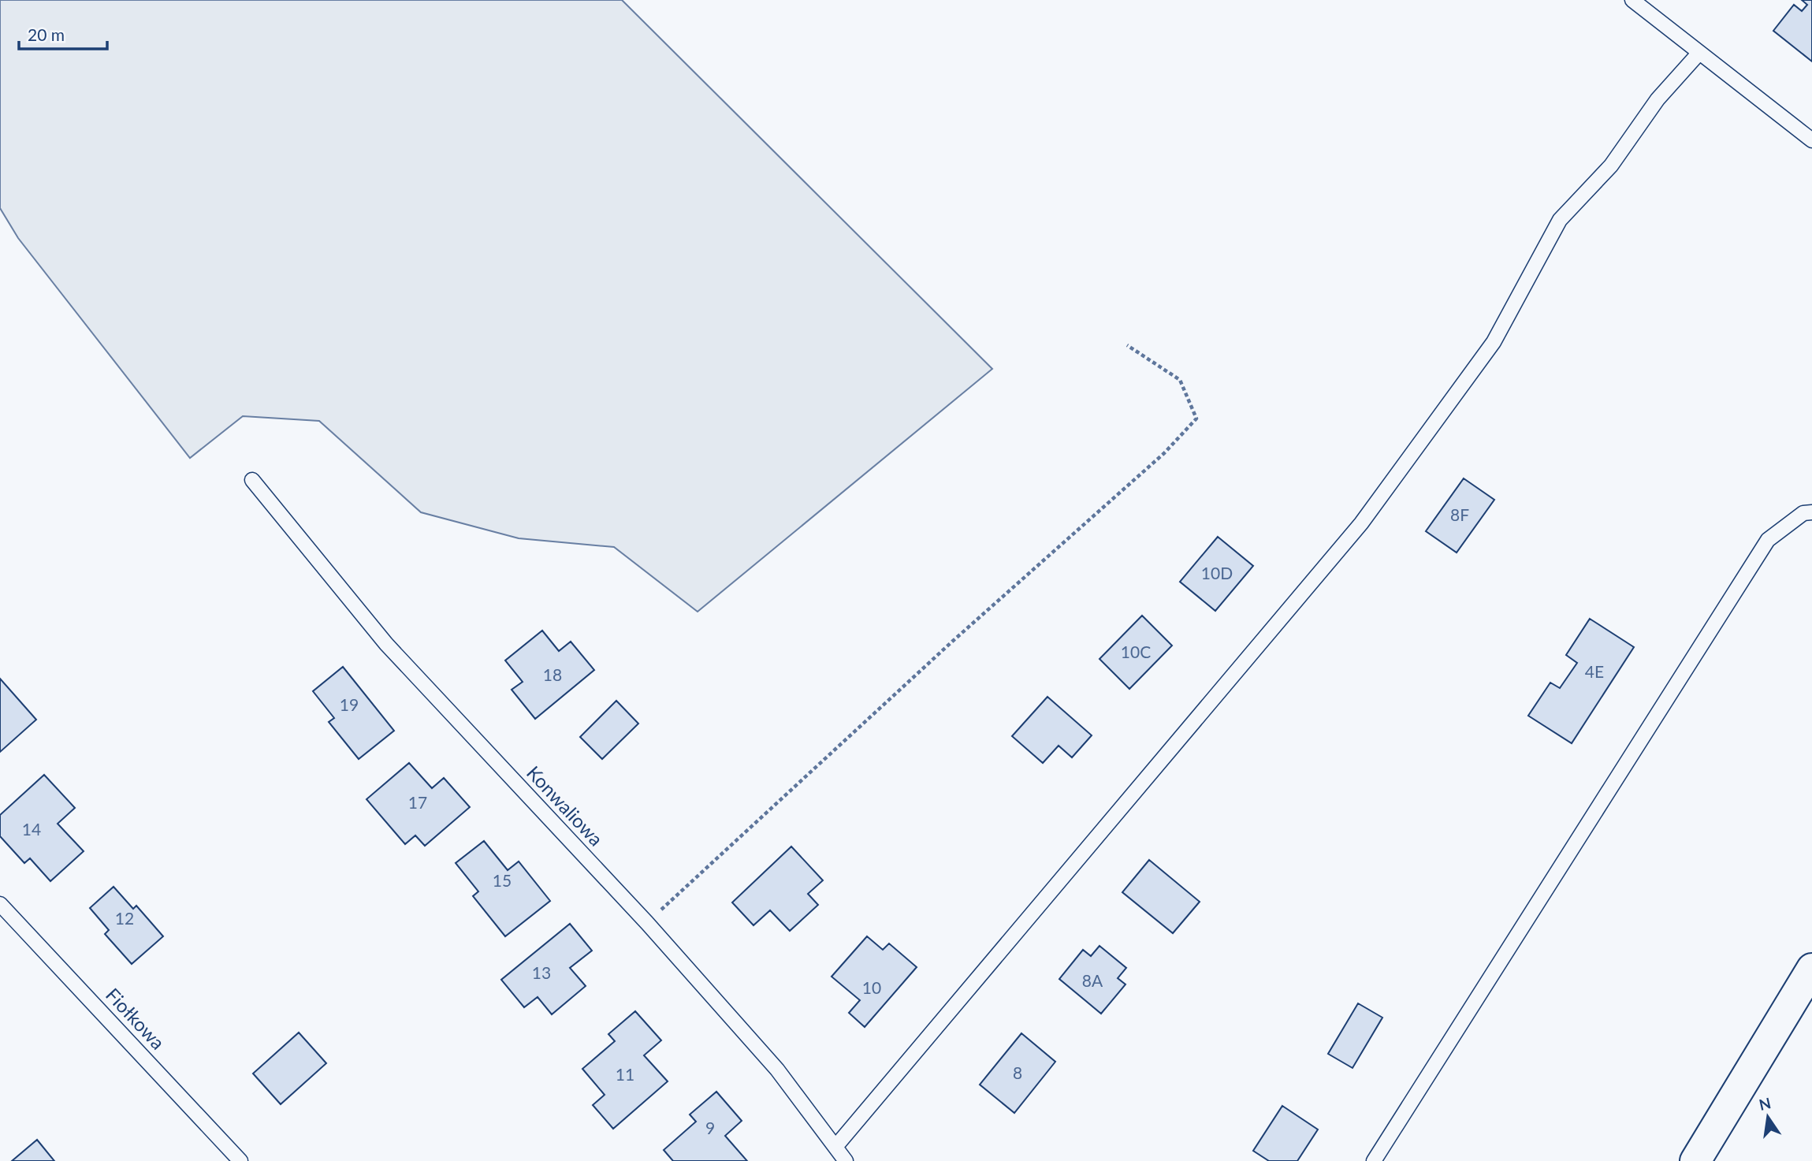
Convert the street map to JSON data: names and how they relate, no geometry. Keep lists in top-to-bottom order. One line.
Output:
{"streets":{"lane":["Konwaliowa","Fiołkowa"]},"house_numbers":["8F","10D","10C","4E","18","19","17","14","15","12","13","8A","10","8","11","9"],"scale_bar":"20 m","north":"top"}
